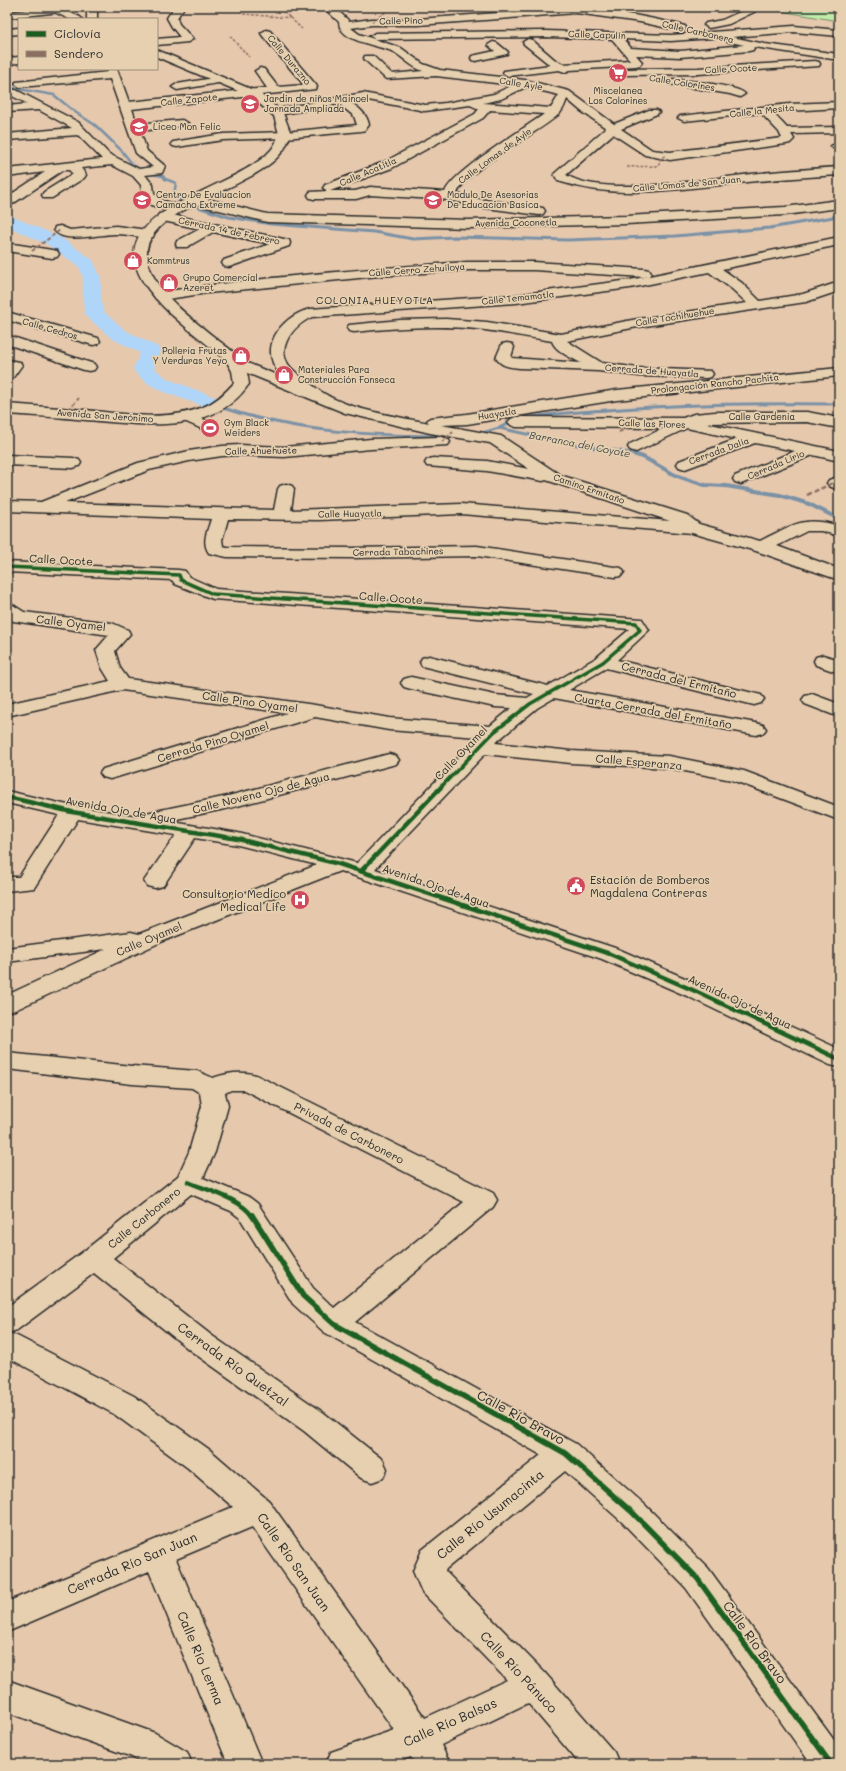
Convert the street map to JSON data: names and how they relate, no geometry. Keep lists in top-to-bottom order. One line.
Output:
{"streets":{"street":["Calle Pino","Calle Carbonera","Calle Capulín","Calle Durazno","Calle Ocote","Calle Colorines","Calle Ayle","Calle Zapote","Calle la Mesita","Calle Lomas de Ayle","Calle Acatitla","Calle Lomas de San Juan","Avenida Coconetla","Cerrada 14 de Febrero","Calle Cerro Zehuiloya","Calle Temamatla","Calle Tochihuehue","Calle Cedros","Cerrada de Huayatla","Prolongación Rancho Pachita","Huayatla","Avenida San Jerónimo","Calle Gardenia","Calle las Flores","Calle Ahuehuete","Cerrada Dalia","Cerrada Lirio","Camino Ermitaño","Calle Huayatla","Cerrada Tabachines","Calle Oyamel","Cerrada del Ermitaño","Calle Pino Oyamel","Cuarta Cerrada del Ermitaño","Cerrada Pino Oyamel","Calle Esperanza","Calle Novena Ojo de Agua","Avenida Ojo de Agua","Privada de Carbonero","Calle Carbonero","Cerrada Río Quetzal","Calle Río Bravo","Calle Río Usumacinta","Calle Río San Juan","Cerrada Río San Juan","Calle Río Lerma","Calle Río Pánuco","Calle Río Balsas"]},"crossings":[["Calle Pino","Calle Carbonera"],["Calle Pino","Calle Ayle"],["Calle Carbonera","Calle Capulín"],["Calle Capulín","Calle Ayle"],["Calle Durazno","Calle Zapote"],["Calle Ocote","Calle Colorines"],["Calle Ocote","Calle Oyamel"],["Calle Ayle","Calle Lomas de Ayle"],["Calle Ayle","Calle Lomas de San Juan"],["Calle Lomas de Ayle","Avenida Coconetla"],["Avenida Coconetla","Avenida San Jerónimo"],["Cerrada 14 de Febrero","Avenida San Jerónimo"],["Calle Cerro Zehuiloya","Calle Temamatla"],["Calle Cerro Zehuiloya","Avenida San Jerónimo"],["Calle Temamatla","Camino Ermitaño"],["Cerrada de Huayatla","Prolongación Rancho Pachita"],["Prolongación Rancho Pachita","Huayatla"],["Huayatla","Calle las Flores"],["Huayatla","Camino Ermitaño"],["Calle Gardenia","Calle las Flores"],["Calle las Flores","Cerrada Dalia"],["Calle las Flores","Cerrada Lirio"],["Calle Ahuehuete","Calle Huayatla"],["Camino Ermitaño","Calle Huayatla"],["Calle Huayatla","Cerrada Tabachines"],["Calle Oyamel","Cerrada del Ermitaño"],["Calle Oyamel","Calle Pino Oyamel"],["Calle Oyamel","Cuarta Cerrada del Ermitaño"],["Calle Oyamel","Calle Esperanza"],["Calle Oyamel","Avenida Ojo de Agua"],["Calle Pino Oyamel","Cerrada Pino Oyamel"],["Calle Novena Ojo de Agua","Avenida Ojo de Agua"],["Privada de Carbonero","Calle Carbonero"],["Privada de Carbonero","Calle Río Bravo"],["Calle Carbonero","Cerrada Río Quetzal"],["Calle Carbonero","Calle Río Bravo"],["Calle Río Bravo","Calle Río Usumacinta"],["Calle Río Usumacinta","Calle Río Pánuco"],["Calle Río San Juan","Cerrada Río San Juan"],["Calle Río San Juan","Calle Río Balsas"],["Cerrada Río San Juan","Calle Río Lerma"],["Calle Río Pánuco","Calle Río Balsas"]],"districts":["COLONIA HUEYOTLA"],"water":["Barranca del Coyote"],"places":{"supermarket":["Miscelanea Los Colorines"],"school or university":["Jardin de niños Mainoel Jornada Ampliada","Liceo Mon Felic","Centro De Evaluacion Camacho Extreme","Modulo De Asesorias De Educacion Basica"],"shop":["Kommtrus","Grupo Comercial Azeret","Polleria Frutas Y Verduras Yeyo","Materiales Para Construcción Fonseca"],"sports":["Gym Black Weiders"],"public building":["Estación de Bomberos Magdalena Contreras"],"hospital":["Consultorio Medico Medical Life"]},"legend":["Ciclovía","Sendero"]}
